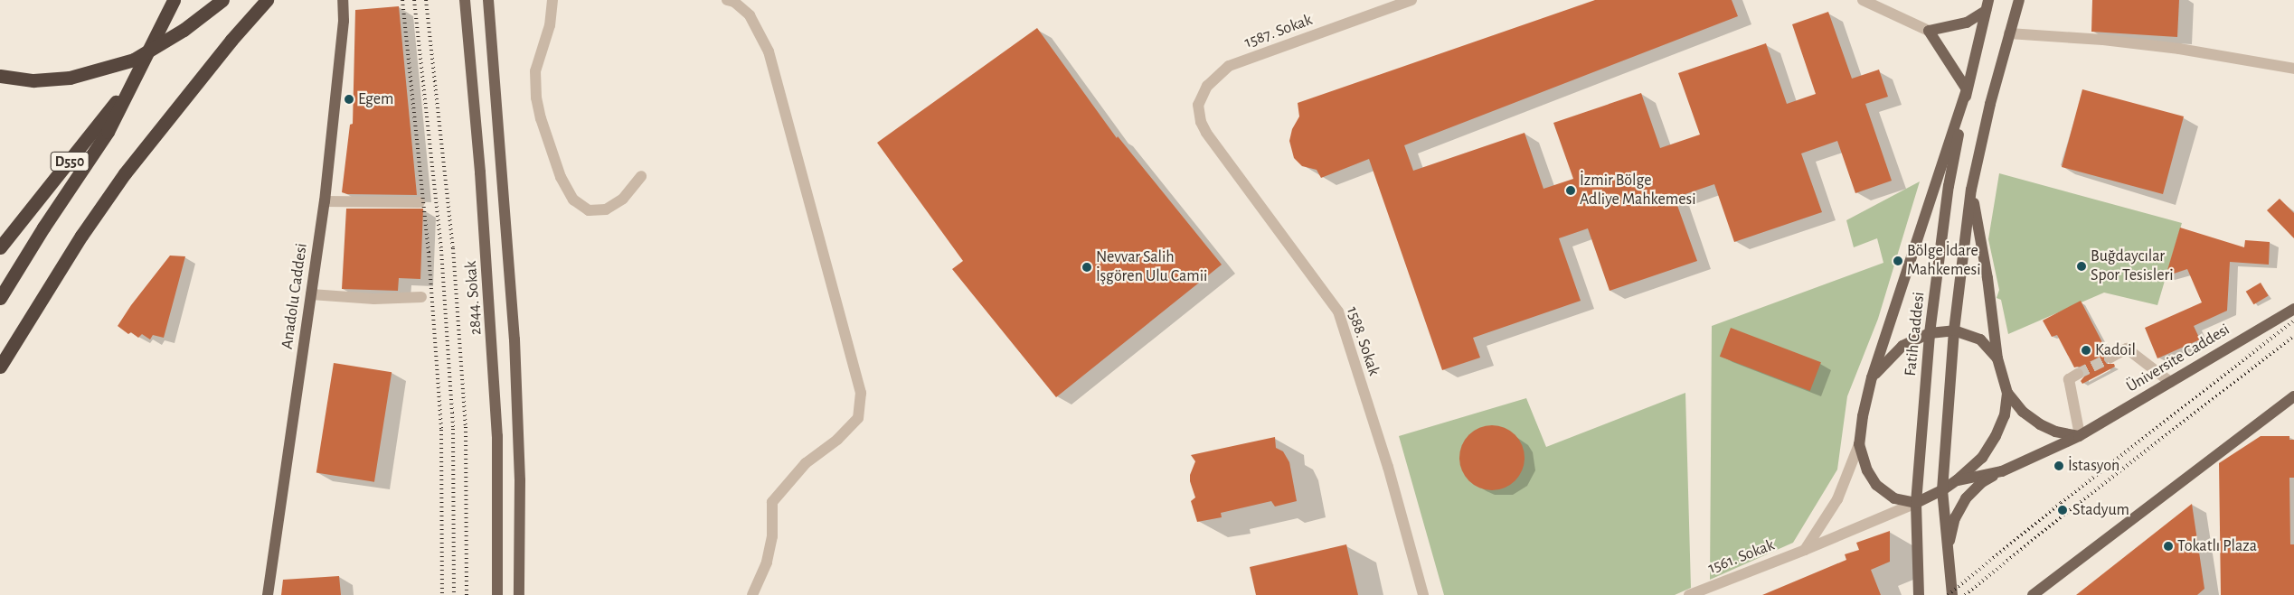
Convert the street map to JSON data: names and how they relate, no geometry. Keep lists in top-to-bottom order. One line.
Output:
{"streets":{"highway":["D550"],"main road":["Anadolu Caddesi","2844. Sokak","Fatih Caddesi","Üniversite Caddesi"],"street":["1587. Sokak","1588. Sokak","1561. Sokak"]},"crossings":[["1587. Sokak","1588. Sokak"],["Fatih Caddesi","1561. Sokak"]],"places":["Egem","İzmir Bölge Adliye Mahkemesi","Bölge İdare Mahkemesi","Buğdaycılar Spor Tesisleri","Nevvar Salih İşgören Ulu Camii","Kadoil","İstasyon","Stadyum","Tokatlı Plaza"]}
